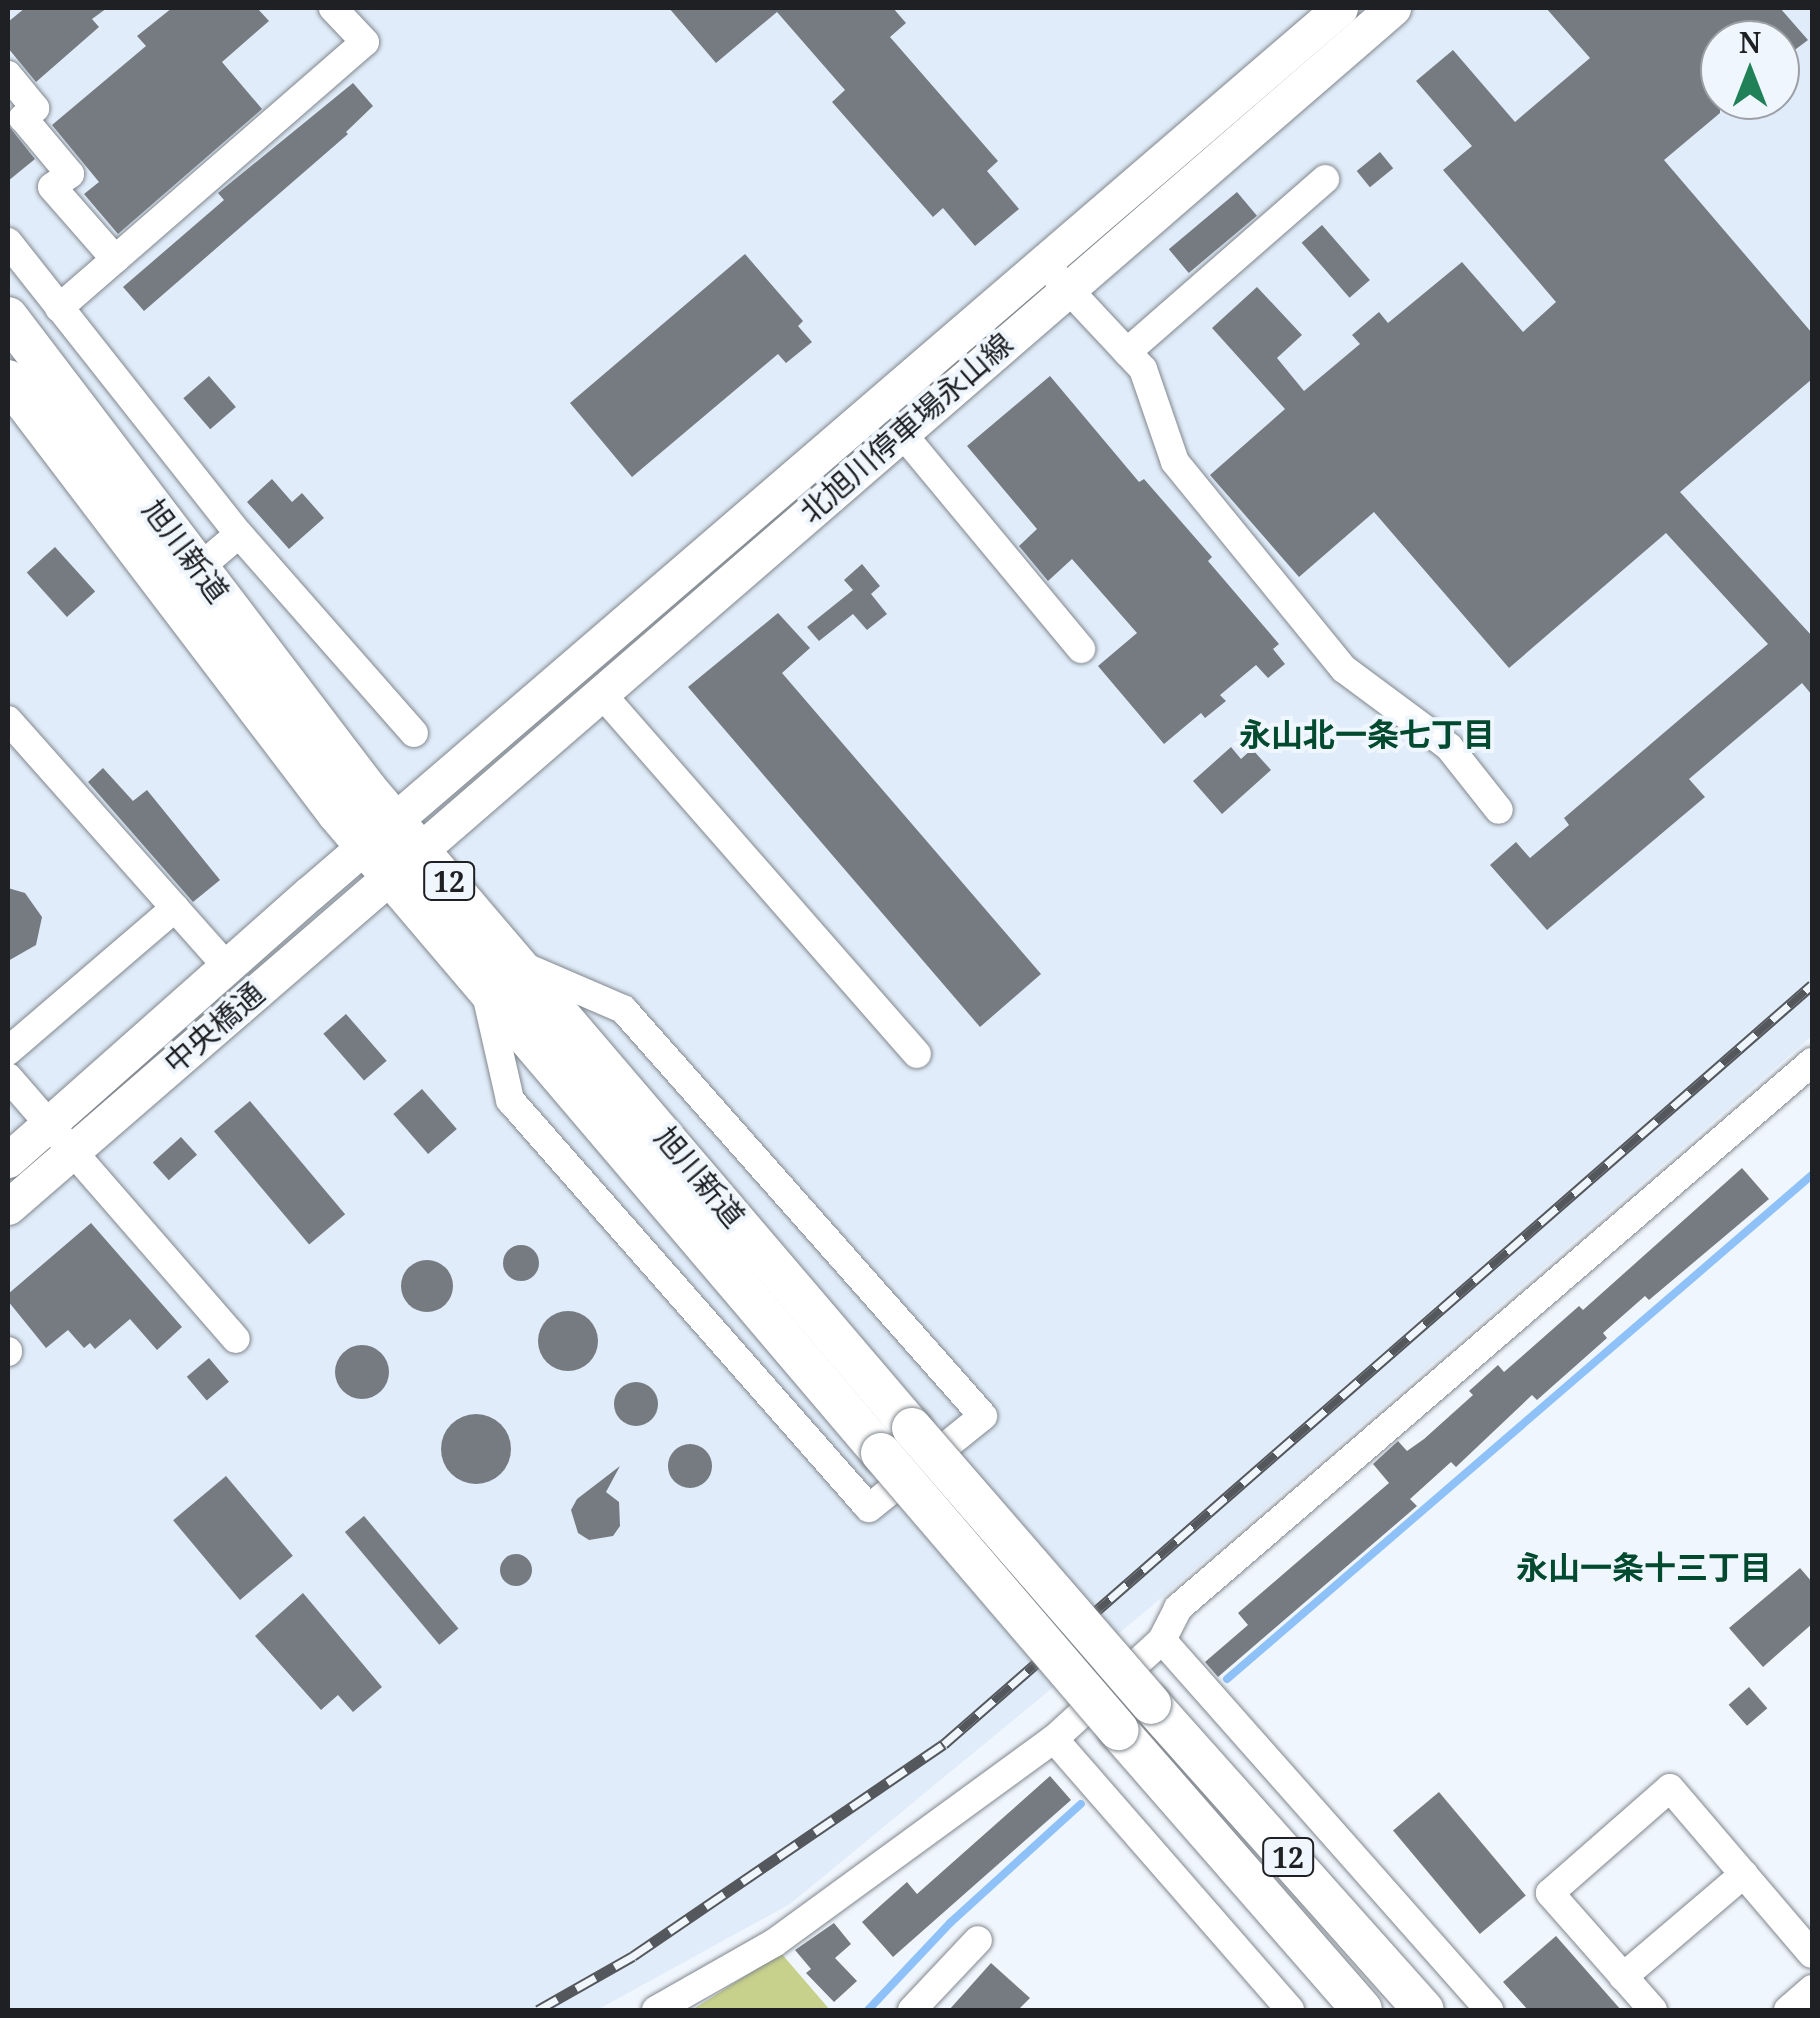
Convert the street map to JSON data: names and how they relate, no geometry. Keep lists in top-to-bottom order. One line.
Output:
{"streets":{"highway":["旭川新道","12"],"main road":["北旭川停車場永山線","中央橋通"]},"crossings":[["北旭川停車場永山線","旭川新道"],["北旭川停車場永山線","中央橋通"],["旭川新道","中央橋通"]],"districts":["永山北一条七丁目","永山一条十三丁目"],"north":"top"}
